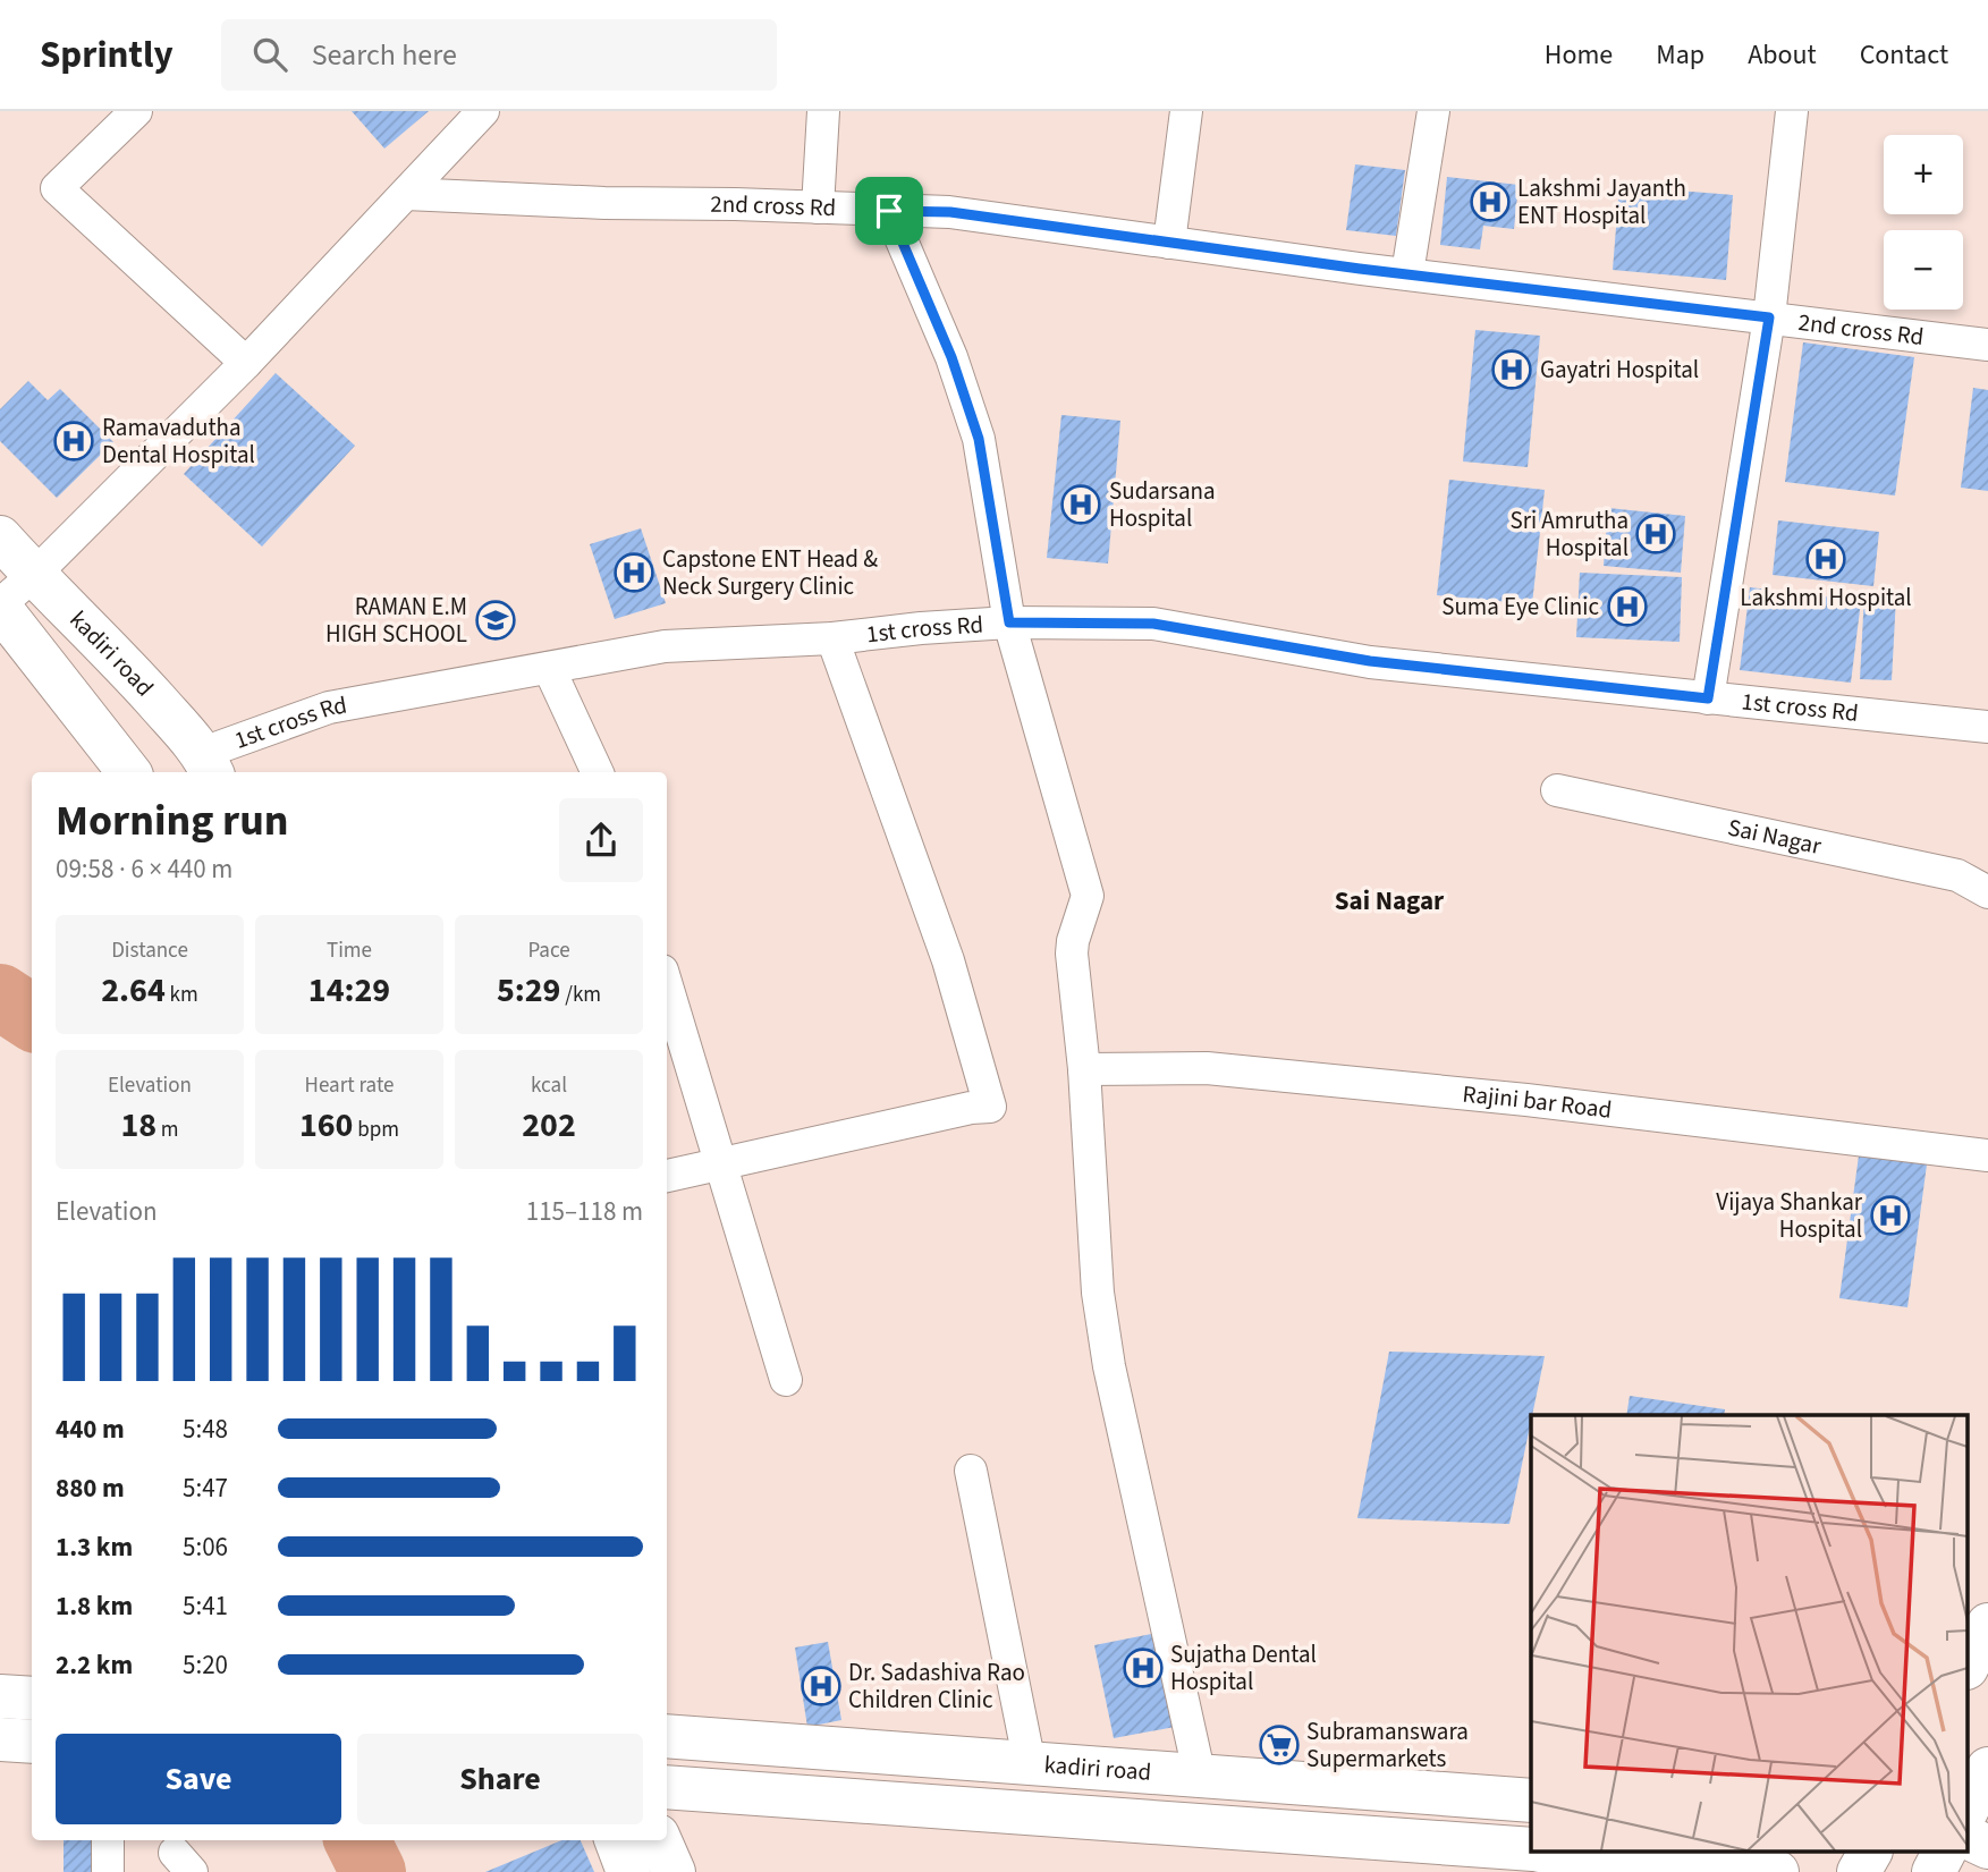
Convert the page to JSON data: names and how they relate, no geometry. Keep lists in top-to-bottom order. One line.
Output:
{"streets":{"main road":["kadiri road"],"street":["2nd cross Rd","1st cross Rd","Sai Nagar","Rajini bar Road"]},"crossings":[["1st cross Rd","kadiri road"]],"districts":["Sai Nagar"],"places":{"hospital":["Lakshmi Jayanth ENT Hospital","Gayatri Hospital","Ramavadutha Dental Hospital","Sudarsana Hospital","Sri Amrutha Hospital","Lakshmi Hospital","Capstone ENT Head & Neck Surgery Clinic","Suma Eye Clinic","Vijaya Shankar Hospital","Sujatha Dental Hospital","Dr. Sadashiva Rao Children Clinic"],"school or university":["RAMAN E.M HIGH SCHOOL"],"supermarket":["Subramanswara Supermarkets"]},"page":{"header":"Sprintly","search":"Search here","nav":["Home","Map","About","Contact"],"map_buttons":["+","−"],"heading":["Morning run","09:58 · 6 × 440 m"],"stats":[["Distance","2.64 km"],["Time","14:29"],["Pace","5:29 /km"],["Elevation","18 m"],["Heart rate","160 bpm"],["kcal","202"]],"chart":["Elevation","115–118 m"],"list":[{"name":"440 m","note":"5:48"},{"name":"880 m","note":"5:47"},{"name":"1.3 km","note":"5:06"},{"name":"1.8 km","note":"5:41"},{"name":"2.2 km","note":"5:20"}],"buttons":["Save","Share"]}}
